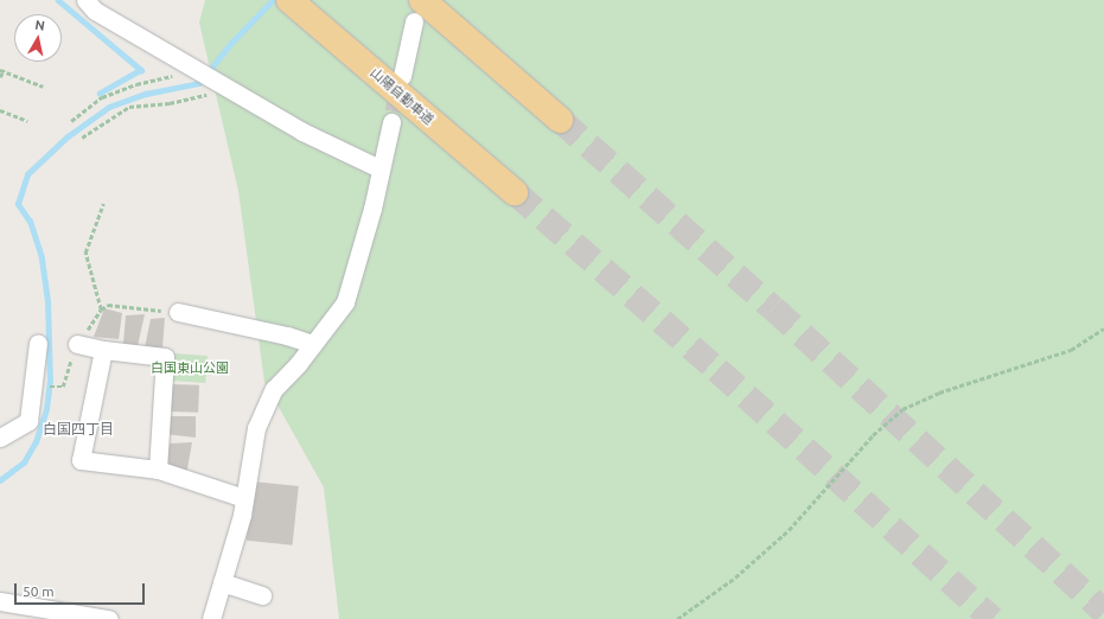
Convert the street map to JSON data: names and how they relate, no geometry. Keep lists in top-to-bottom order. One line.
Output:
{"streets":{"highway":["山陽自動車道"]},"districts":["白国四丁目"],"parks":["白国東山公園"],"scale_bar":"50 m","north":"top"}
